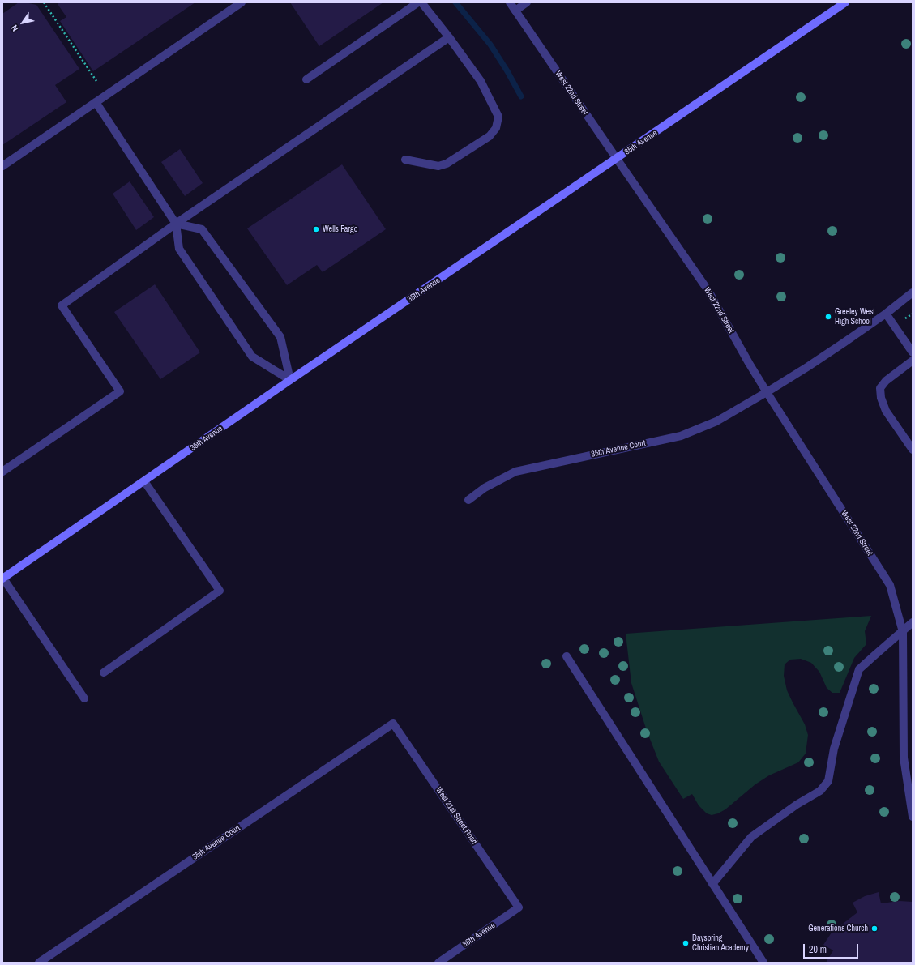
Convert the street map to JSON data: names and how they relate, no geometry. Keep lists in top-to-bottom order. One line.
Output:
{"streets":{"main road":["35th Avenue"],"street":["West 22nd Street","35th Avenue Court","West 21st Street Road","36th Avenue"]},"crossings":[["West 22nd Street","35th Avenue"],["West 22nd Street","35th Avenue Court"],["35th Avenue Court","West 21st Street Road"],["West 21st Street Road","36th Avenue"]],"places":["Wells Fargo","Greeley West High School","Generations Church","Dayspring Christian Academy"],"scale_bar":"20 m","north":"bottom left"}
